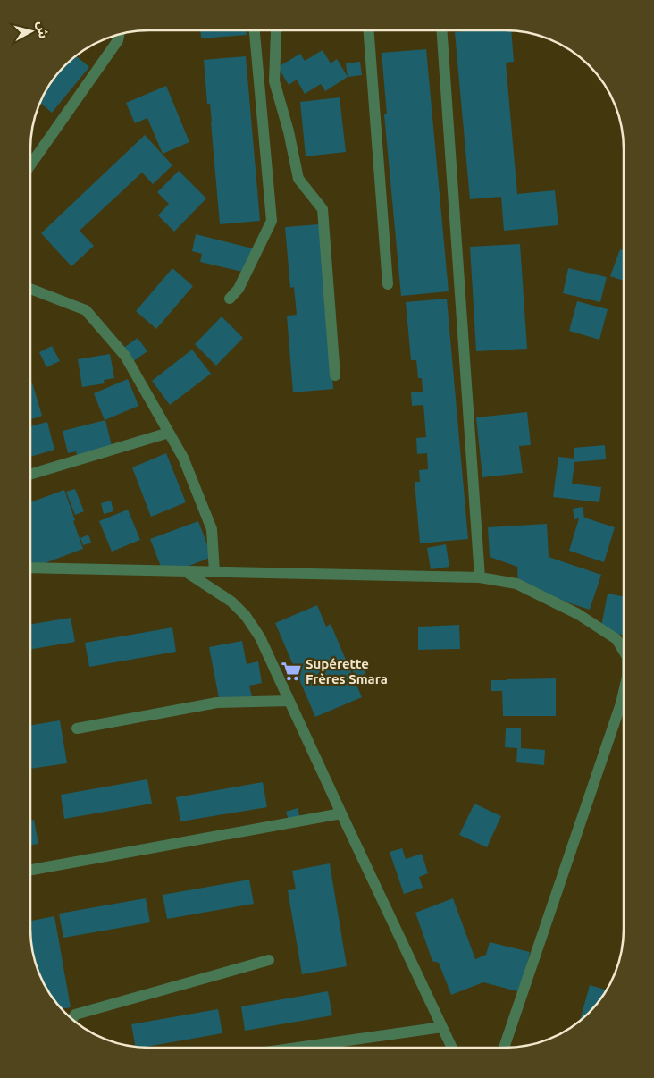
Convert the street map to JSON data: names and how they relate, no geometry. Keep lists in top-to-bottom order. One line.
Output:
{"places":{"supermarket":["Supérette Frères Smara"]},"north":"right"}
